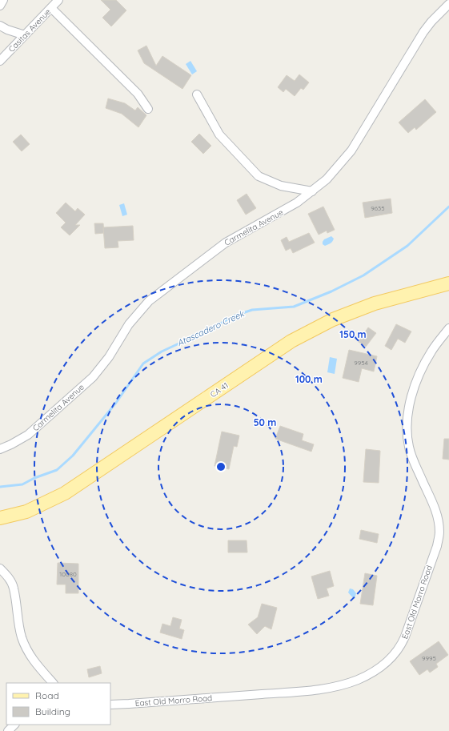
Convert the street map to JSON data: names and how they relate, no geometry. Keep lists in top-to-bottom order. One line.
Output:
{"streets":{"main road":["CA 41"],"street":["Casitas Avenue","Carmelita Avenue","East Old Morro Road"]},"water":["Atascadero Creek"],"house_numbers":["9635","9954","10080","9995"],"legend":["Road","Building"],"rings":["150 m","100 m","50 m"]}
